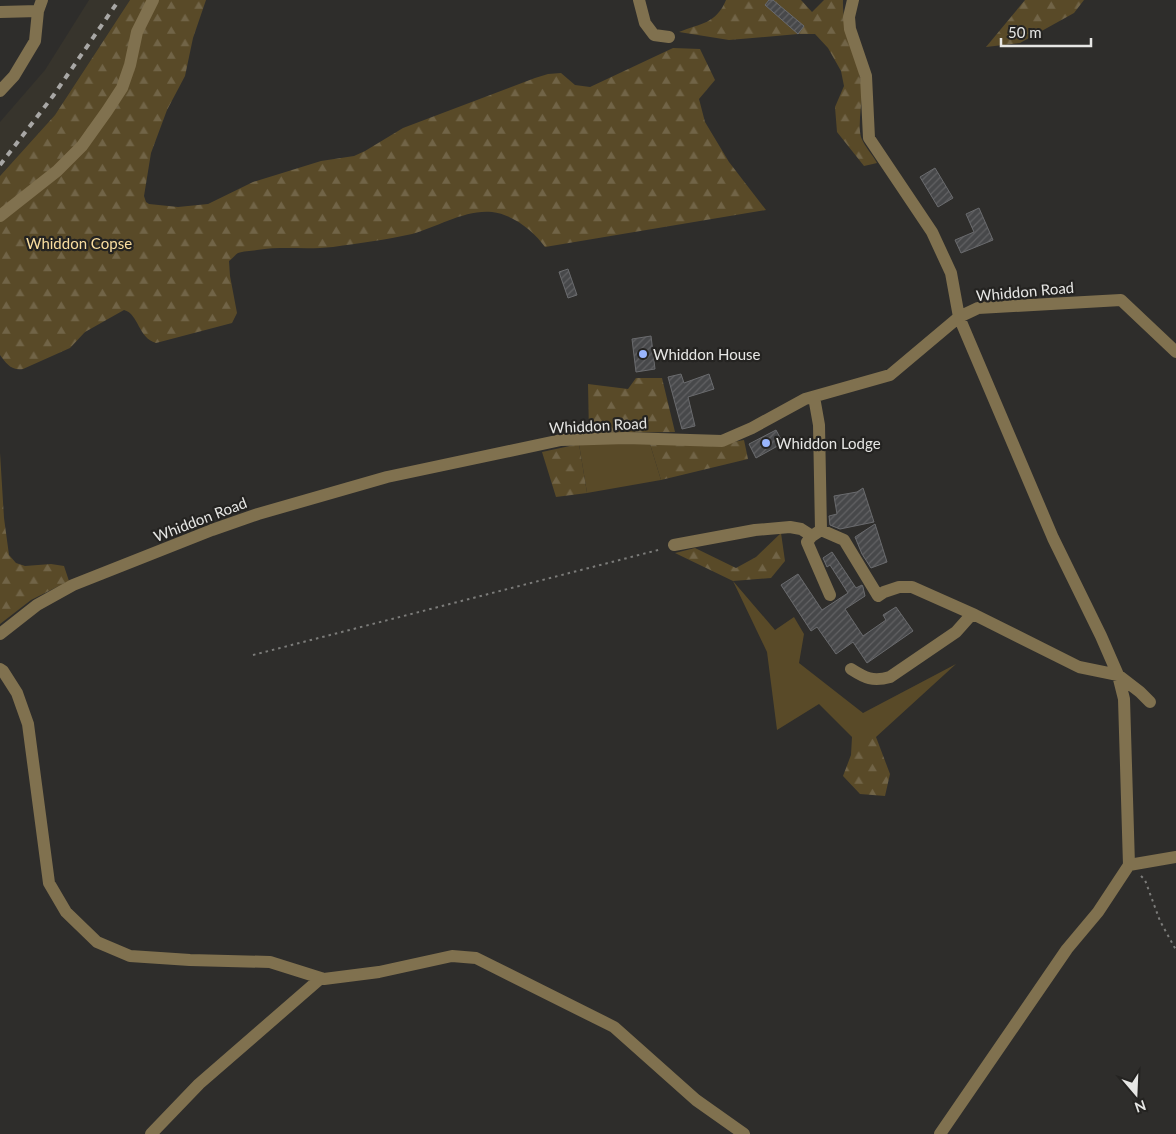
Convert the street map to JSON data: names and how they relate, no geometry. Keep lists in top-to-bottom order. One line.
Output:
{"streets":{"street":["Whiddon Road"]},"parks":["Whiddon Copse"],"places":["Whiddon House","Whiddon Lodge"],"scale_bar":"50 m","north":"bottom"}
